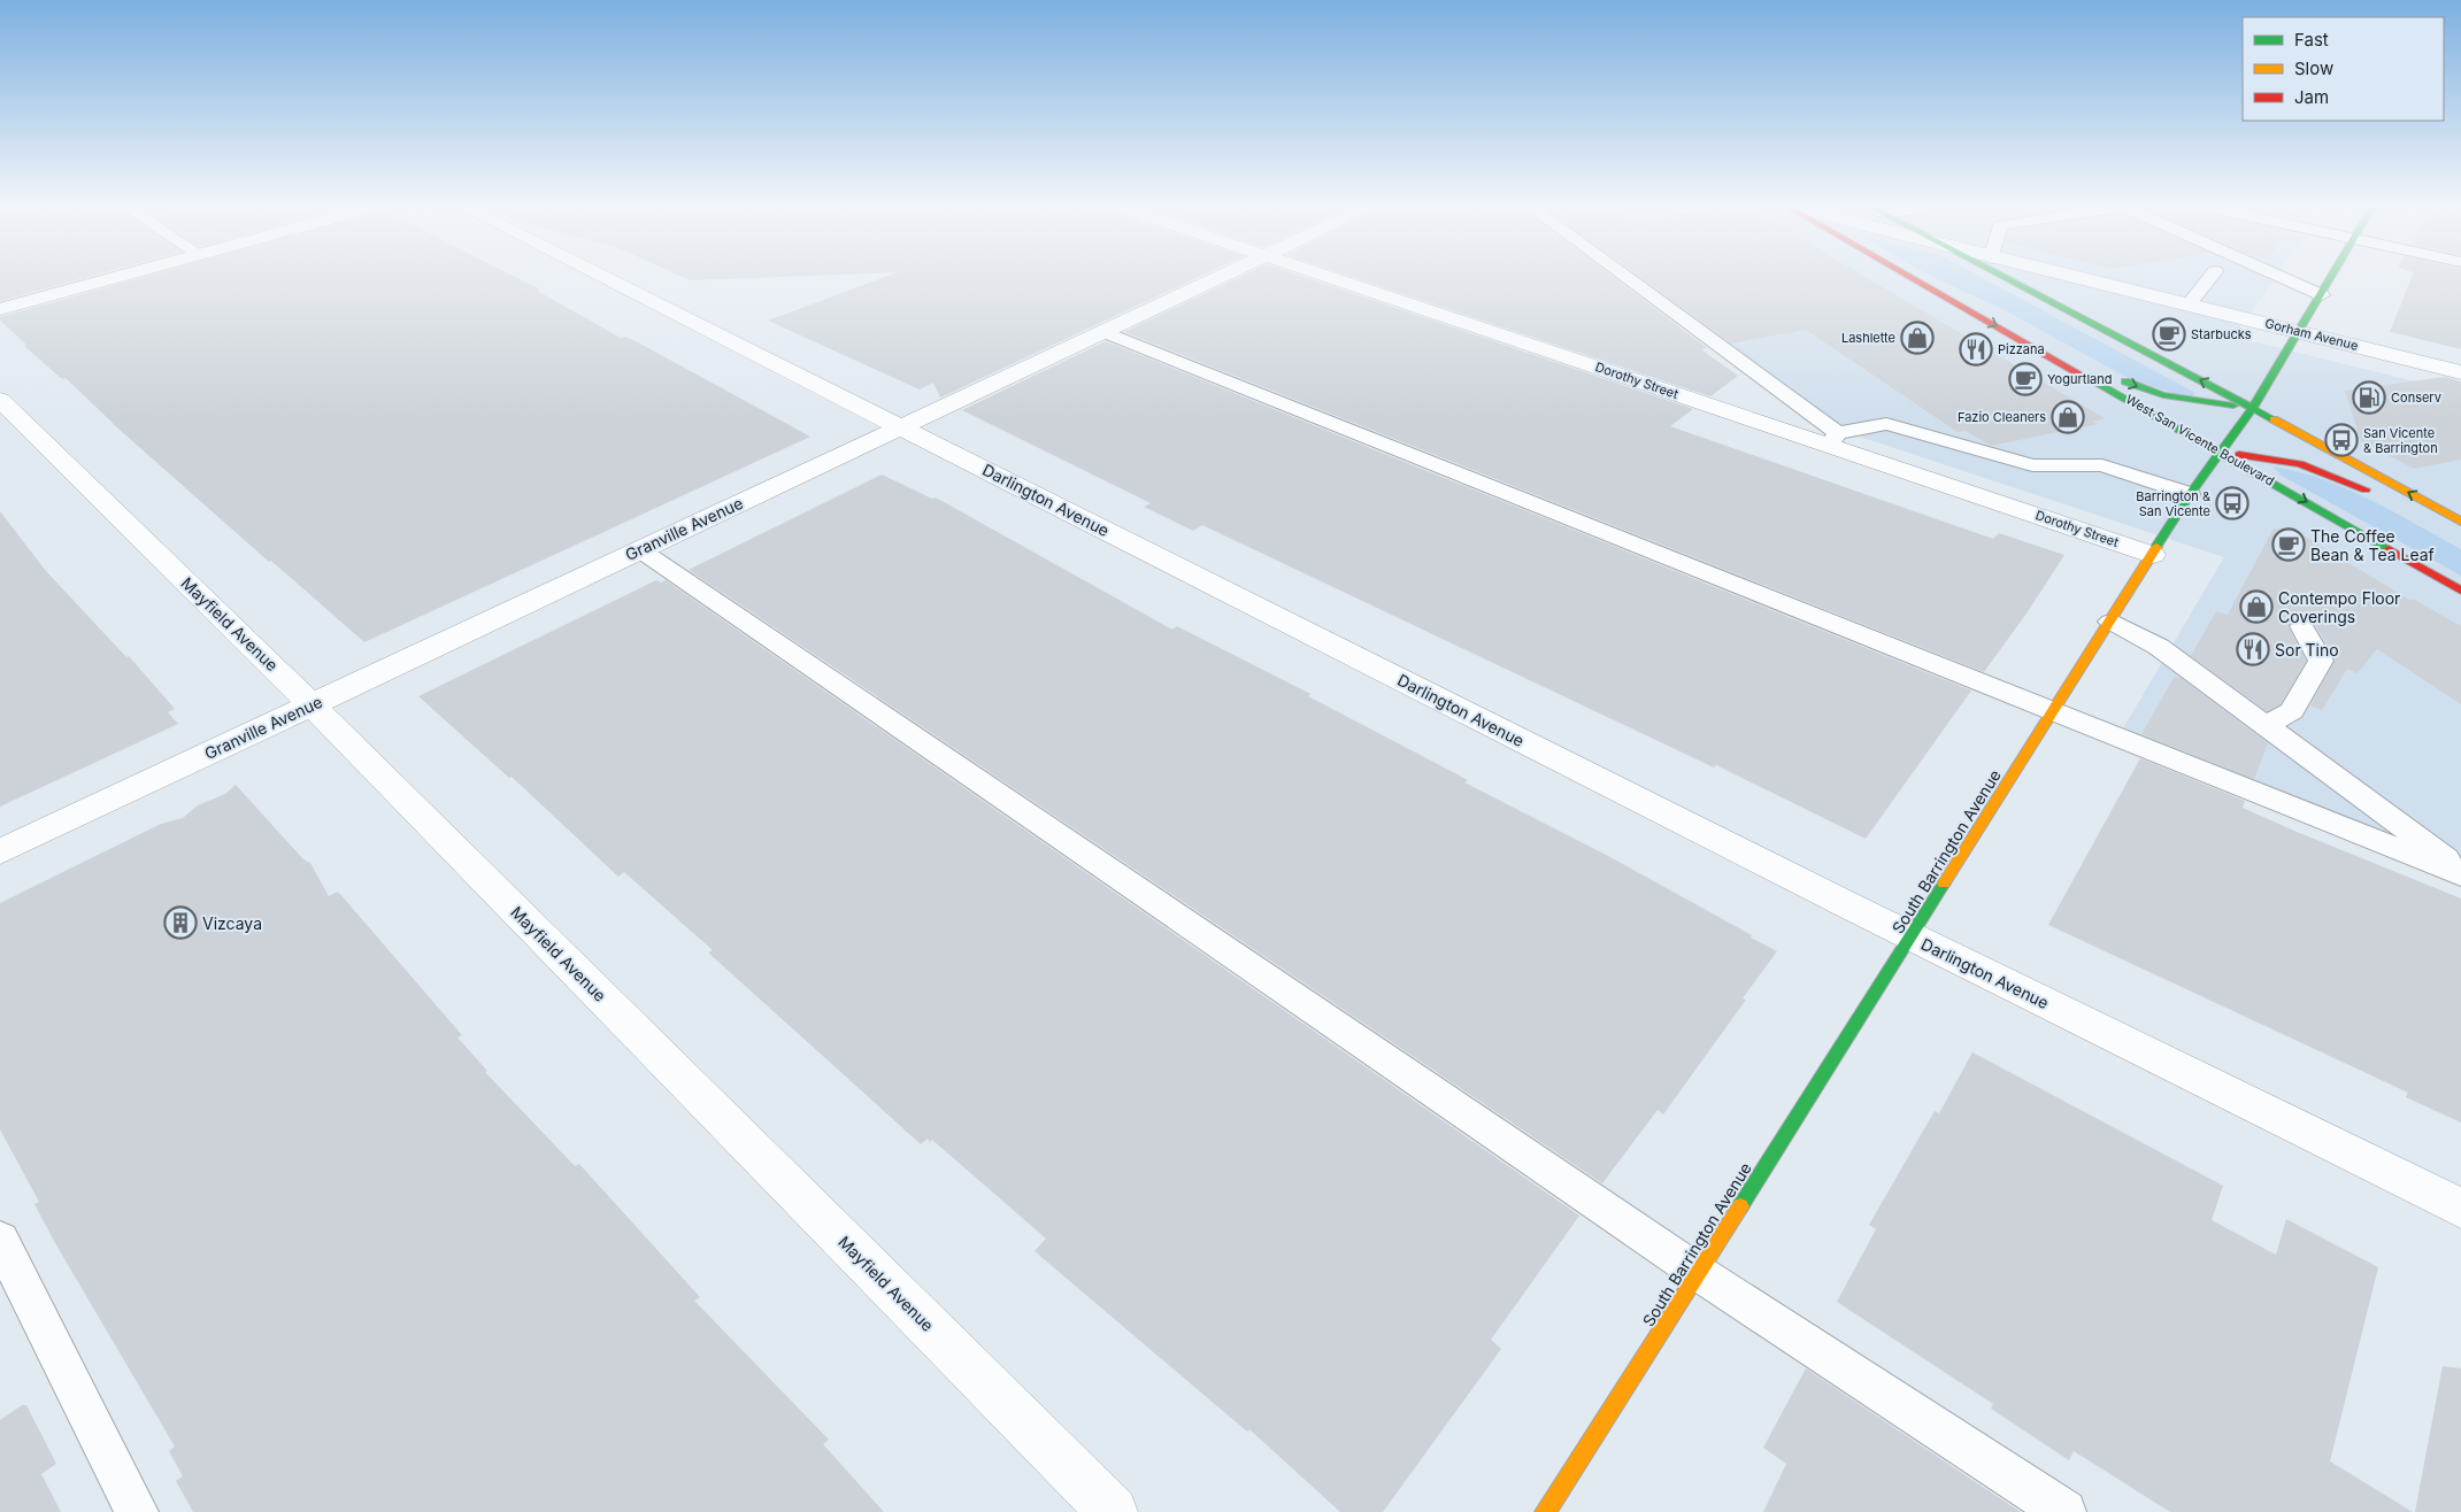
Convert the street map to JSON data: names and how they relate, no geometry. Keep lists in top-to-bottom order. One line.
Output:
{"streets":{"main road":["West San Vicente Boulevard","South Barrington Avenue"],"street":["Gorham Avenue","Dorothy Street","Darlington Avenue","Granville Avenue","Mayfield Avenue"]},"crossings":[["Gorham Avenue","South Barrington Avenue"],["Dorothy Street","South Barrington Avenue"],["West San Vicente Boulevard","South Barrington Avenue"],["Darlington Avenue","Granville Avenue"],["Darlington Avenue","South Barrington Avenue"],["Granville Avenue","Mayfield Avenue"]],"places":{"cafe":["Starbucks","Yogurtland","The Coffee Bean & Tea Leaf"],"shop":["Lashlette","Fazio Cleaners","Contempo Floor Coverings"],"restaurant":["Pizzana","Sor Tino"],"fuel station":["Conserv"],"bus stop":["San Vicente & Barrington","Barrington & San Vicente"],"building":["Vizcaya"]},"legend":["Fast","Slow","Jam"]}
